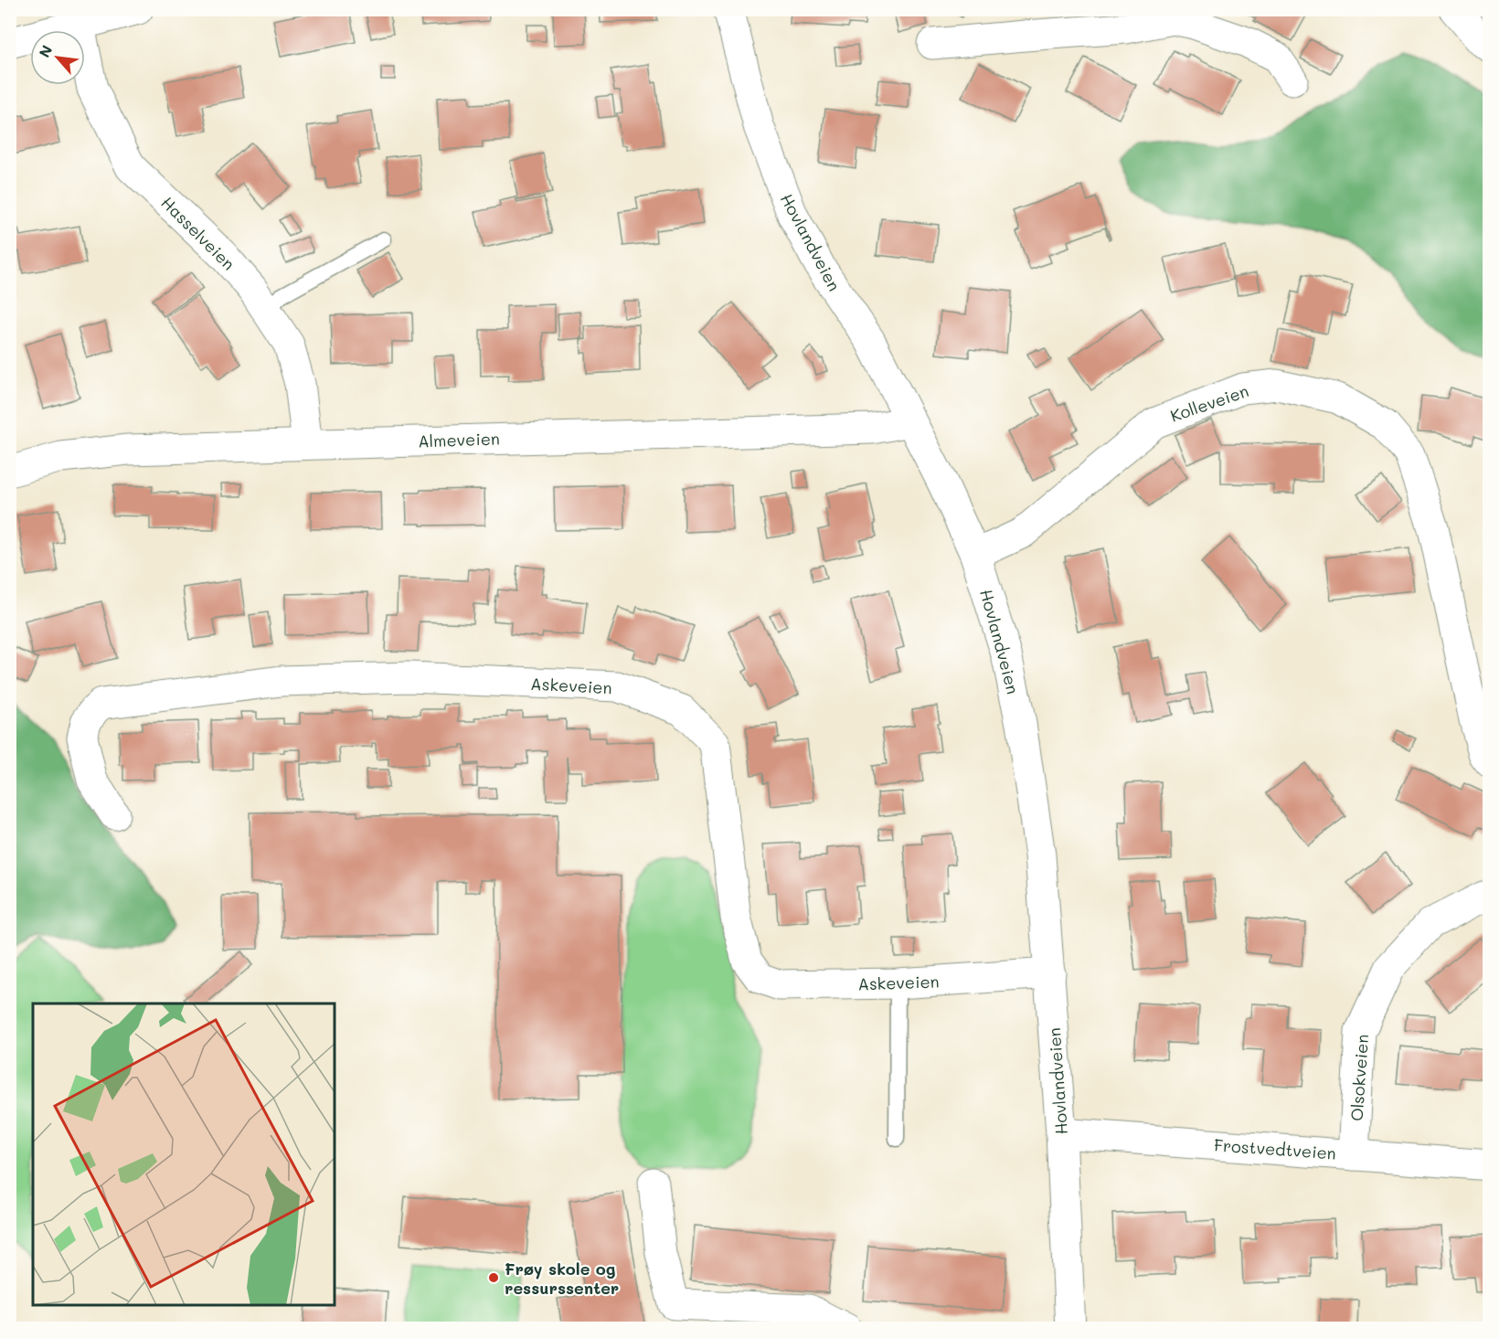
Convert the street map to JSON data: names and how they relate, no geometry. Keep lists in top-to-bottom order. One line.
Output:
{"streets":{"street":["Hasselveien","Hovlandveien","Kolleveien","Almeveien","Askeveien","Olsokveien","Frostvedtveien"]},"crossings":[["Hasselveien","Almeveien"],["Hovlandveien","Kolleveien"],["Hovlandveien","Almeveien"],["Hovlandveien","Askeveien"],["Hovlandveien","Frostvedtveien"],["Olsokveien","Frostvedtveien"]],"places":["Frøy skole og ressurssenter"],"north":"top left"}
